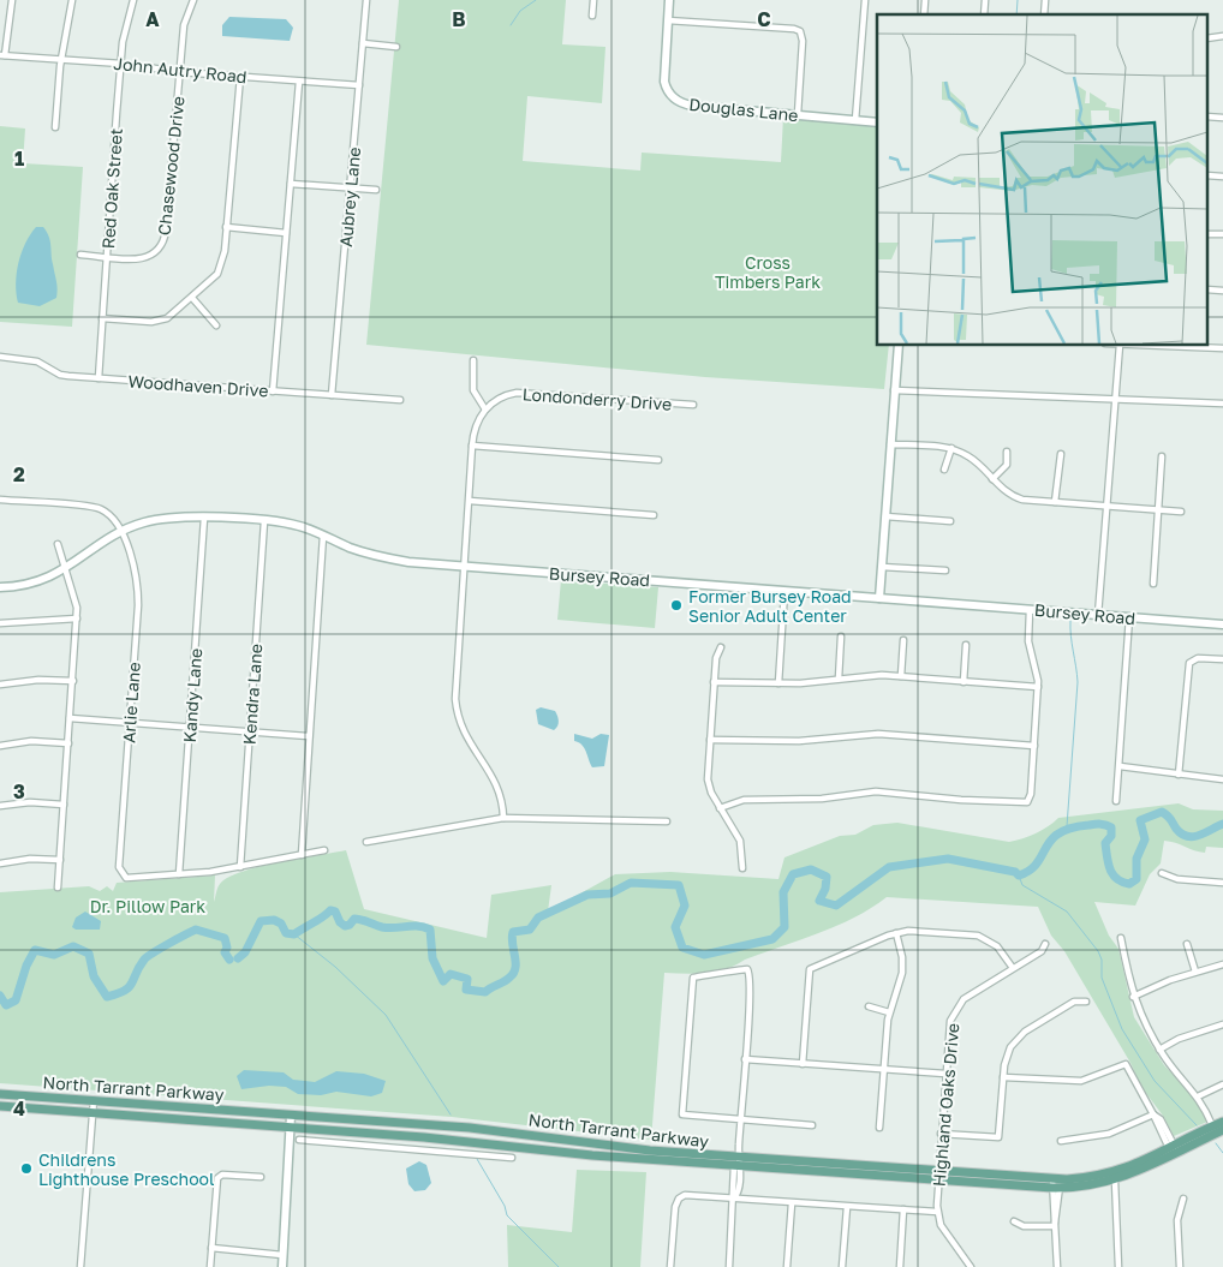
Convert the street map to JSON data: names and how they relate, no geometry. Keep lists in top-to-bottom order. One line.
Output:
{"streets":{"main road":["North Tarrant Parkway"],"street":["John Autry Road","Douglas Lane","Chasewood Drive","Red Oak Street","Aubrey Lane","Woodhaven Drive","Londonderry Drive","Bursey Road","Kendra Lane","Kandy Lane","Arlie Lane","Highland Oaks Drive"]},"crossings":[["John Autry Road","Chasewood Drive"],["John Autry Road","Red Oak Street"],["John Autry Road","Aubrey Lane"],["Chasewood Drive","Red Oak Street"],["Red Oak Street","Woodhaven Drive"],["Aubrey Lane","Woodhaven Drive"],["Bursey Road","Kendra Lane"],["Bursey Road","Kandy Lane"],["Bursey Road","Arlie Lane"],["Kandy Lane","Arlie Lane"],["North Tarrant Parkway","Highland Oaks Drive"]],"parks":["Cross Timbers Park","Dr. Pillow Park"],"places":["Former Bursey Road Senior Adult Center","Childrens Lighthouse Preschool"],"grid":{"columns":["A","B","C"],"rows":["1","2","3","4"]}}
